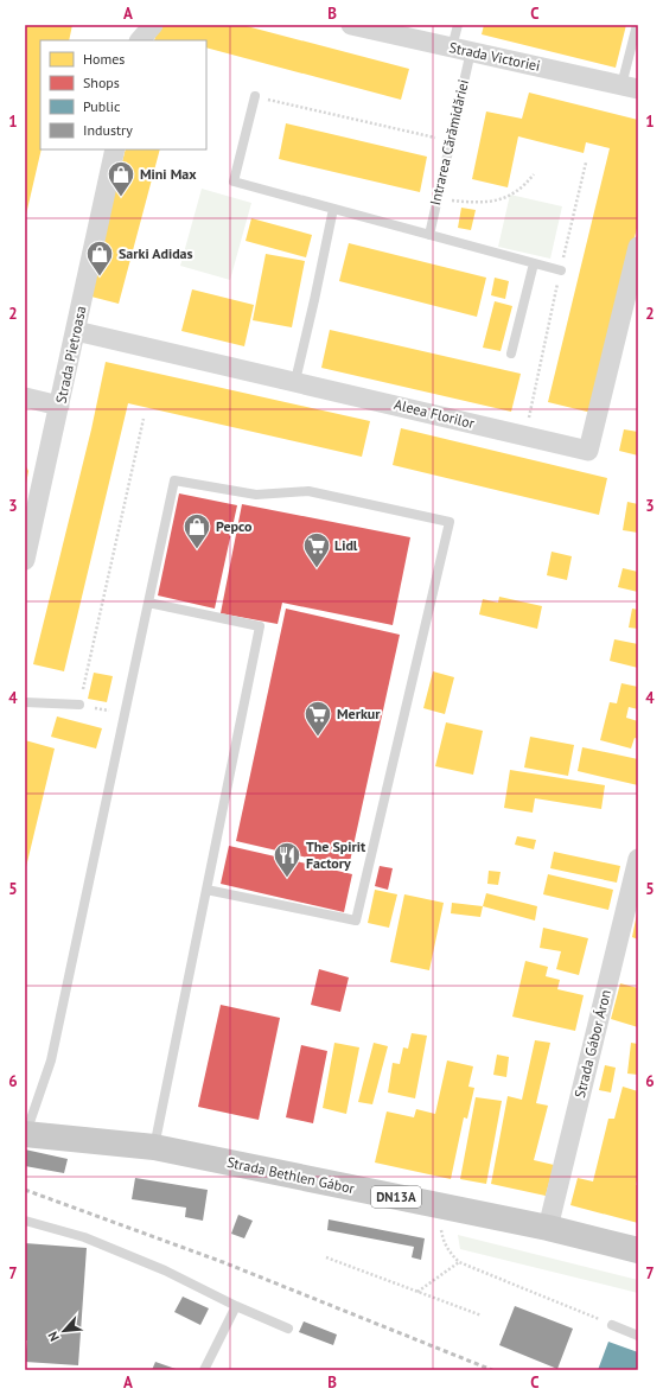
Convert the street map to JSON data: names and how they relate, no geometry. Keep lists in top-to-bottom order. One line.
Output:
{"streets":{"main road":["Strada Bethlen Gábor","DN13A"],"street":["Strada Victoriei","Strada Pietroasa","Aleea Florilor","Strada Gábor Áron"],"lane":["Intrarea Cărămidăriei"]},"crossings":[["Strada Victoriei","Intrarea Cărămidăriei"],["Strada Pietroasa","Aleea Florilor"],["Strada Gábor Áron","Strada Bethlen Gábor"]],"places":{"shop":["Mini Max","Sarki Adidas","Pepco"],"supermarket":["Lidl","Merkur"],"restaurant":["The Spirit Factory"]},"legend":["Homes","Shops","Public","Industry"],"north":"bottom left","grid":{"columns":["A","B","C"],"rows":["1","2","3","4","5","6","7"]}}
